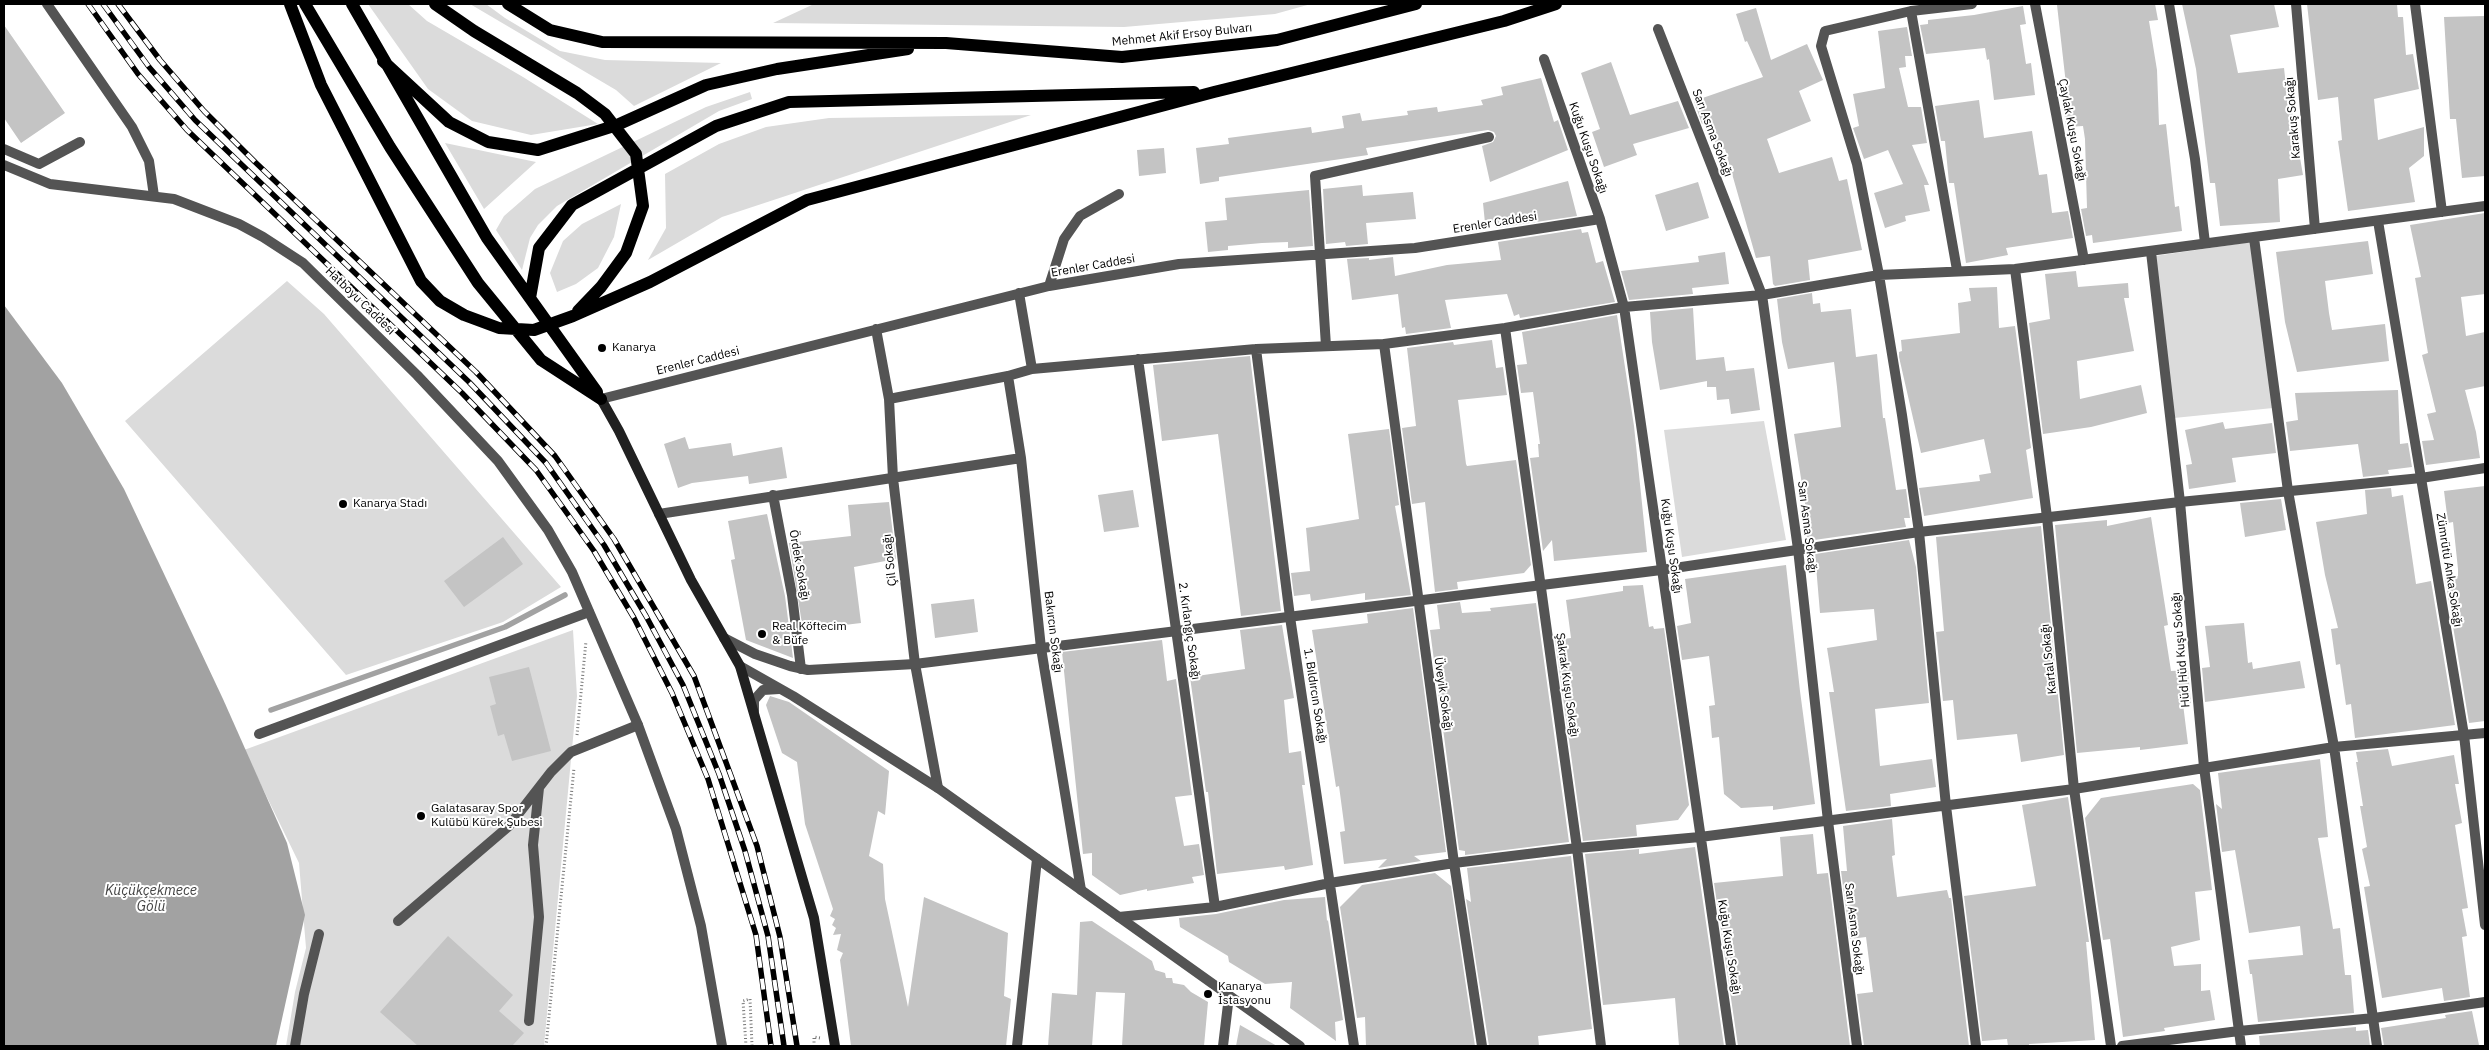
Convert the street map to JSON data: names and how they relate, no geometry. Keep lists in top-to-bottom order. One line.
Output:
{"streets":{"main road":["Mehmet Akif Ersoy Bulvarı"],"street":["Karakuş Sokağı","Çaylak Kuşu Sokağı","Sarı Asma Sokağı","Kuğu Kuşu Sokağı","Erenler Caddesi","Hatboyu Caddesi","Çil Sokağı","Ördek Sokağı","Zümrütü Anka Sokağı","2. Kırlangıç Sokağı","Bakırcın Sokağı","Hüd Hüd Kuşu Sokağı","Kartal Sokağı","Şakrak Kuşu Sokağı","Üveyik Sokağı","1. Bıldırcın Sokağı"]},"crossings":[["Kuğu Kuşu Sokağı","Erenler Caddesi"],["Erenler Caddesi","Çil Sokağı"]],"water":["Küçükçekmece Gölü"],"places":["Kanarya","Kanarya Stadı","Real Köftecim & Büfe","Galatasaray Spor Kulübü Kürek Şubesi","Kanarya İstasyonu"]}
